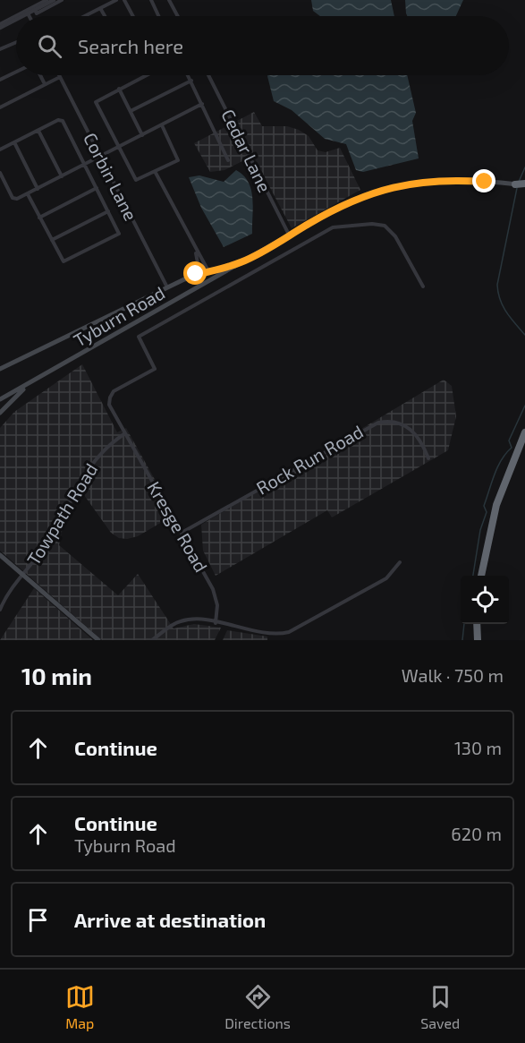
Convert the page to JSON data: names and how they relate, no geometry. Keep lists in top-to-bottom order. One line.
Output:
{"streets":{"main road":["Tyburn Road"],"street":["Cedar Lane","Corbin Lane","Rock Run Road","Towpath Road","Kresge Road"]},"crossings":[["Cedar Lane","Tyburn Road"],["Rock Run Road","Kresge Road"],["Towpath Road","Kresge Road"]],"page":{"search":"Search here","heading":["10 min","Walk · 750 m"],"list":[["Continue","130 m"],["Continue","Tyburn Road","620 m"],"Arrive at destination"],"nav":["Map","Directions","Saved"]}}
